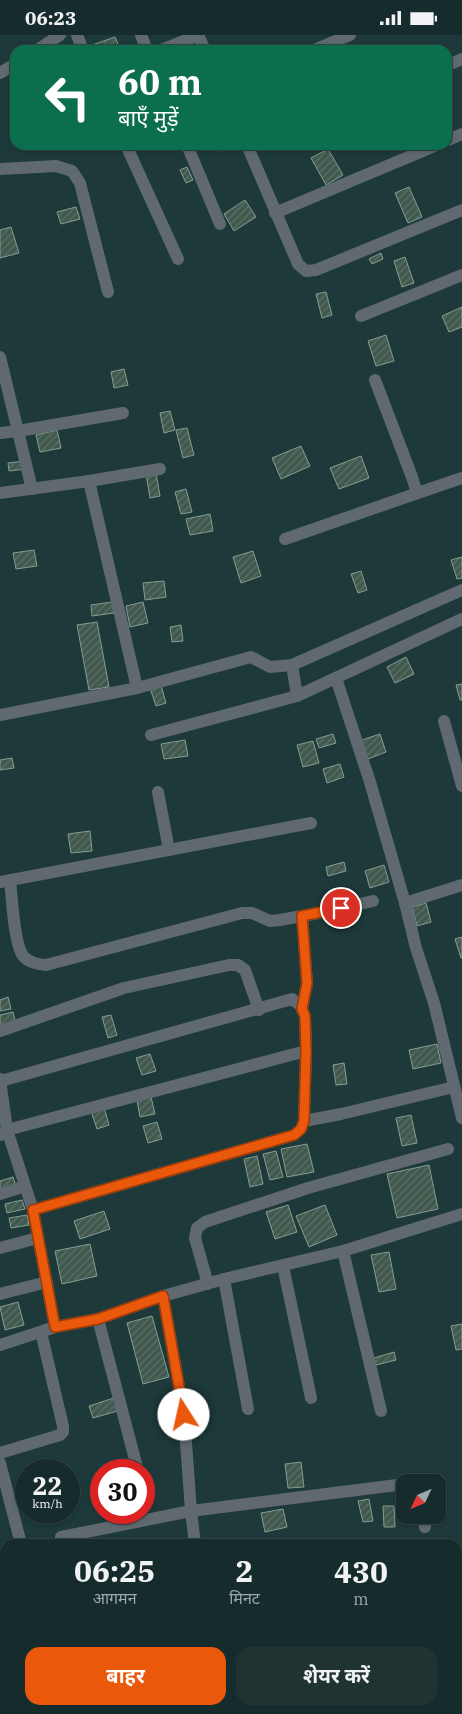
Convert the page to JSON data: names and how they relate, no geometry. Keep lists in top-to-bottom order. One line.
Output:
{"north":"bottom left","page":{"status":"06:23","turn":["60 m","बाएँ मुड़ें"],"speed":"22 km/h","limit":"30","eta":["06:25","आगमन","2","मिनट","430","m"],"buttons":["बाहर","शेयर करें"]}}
